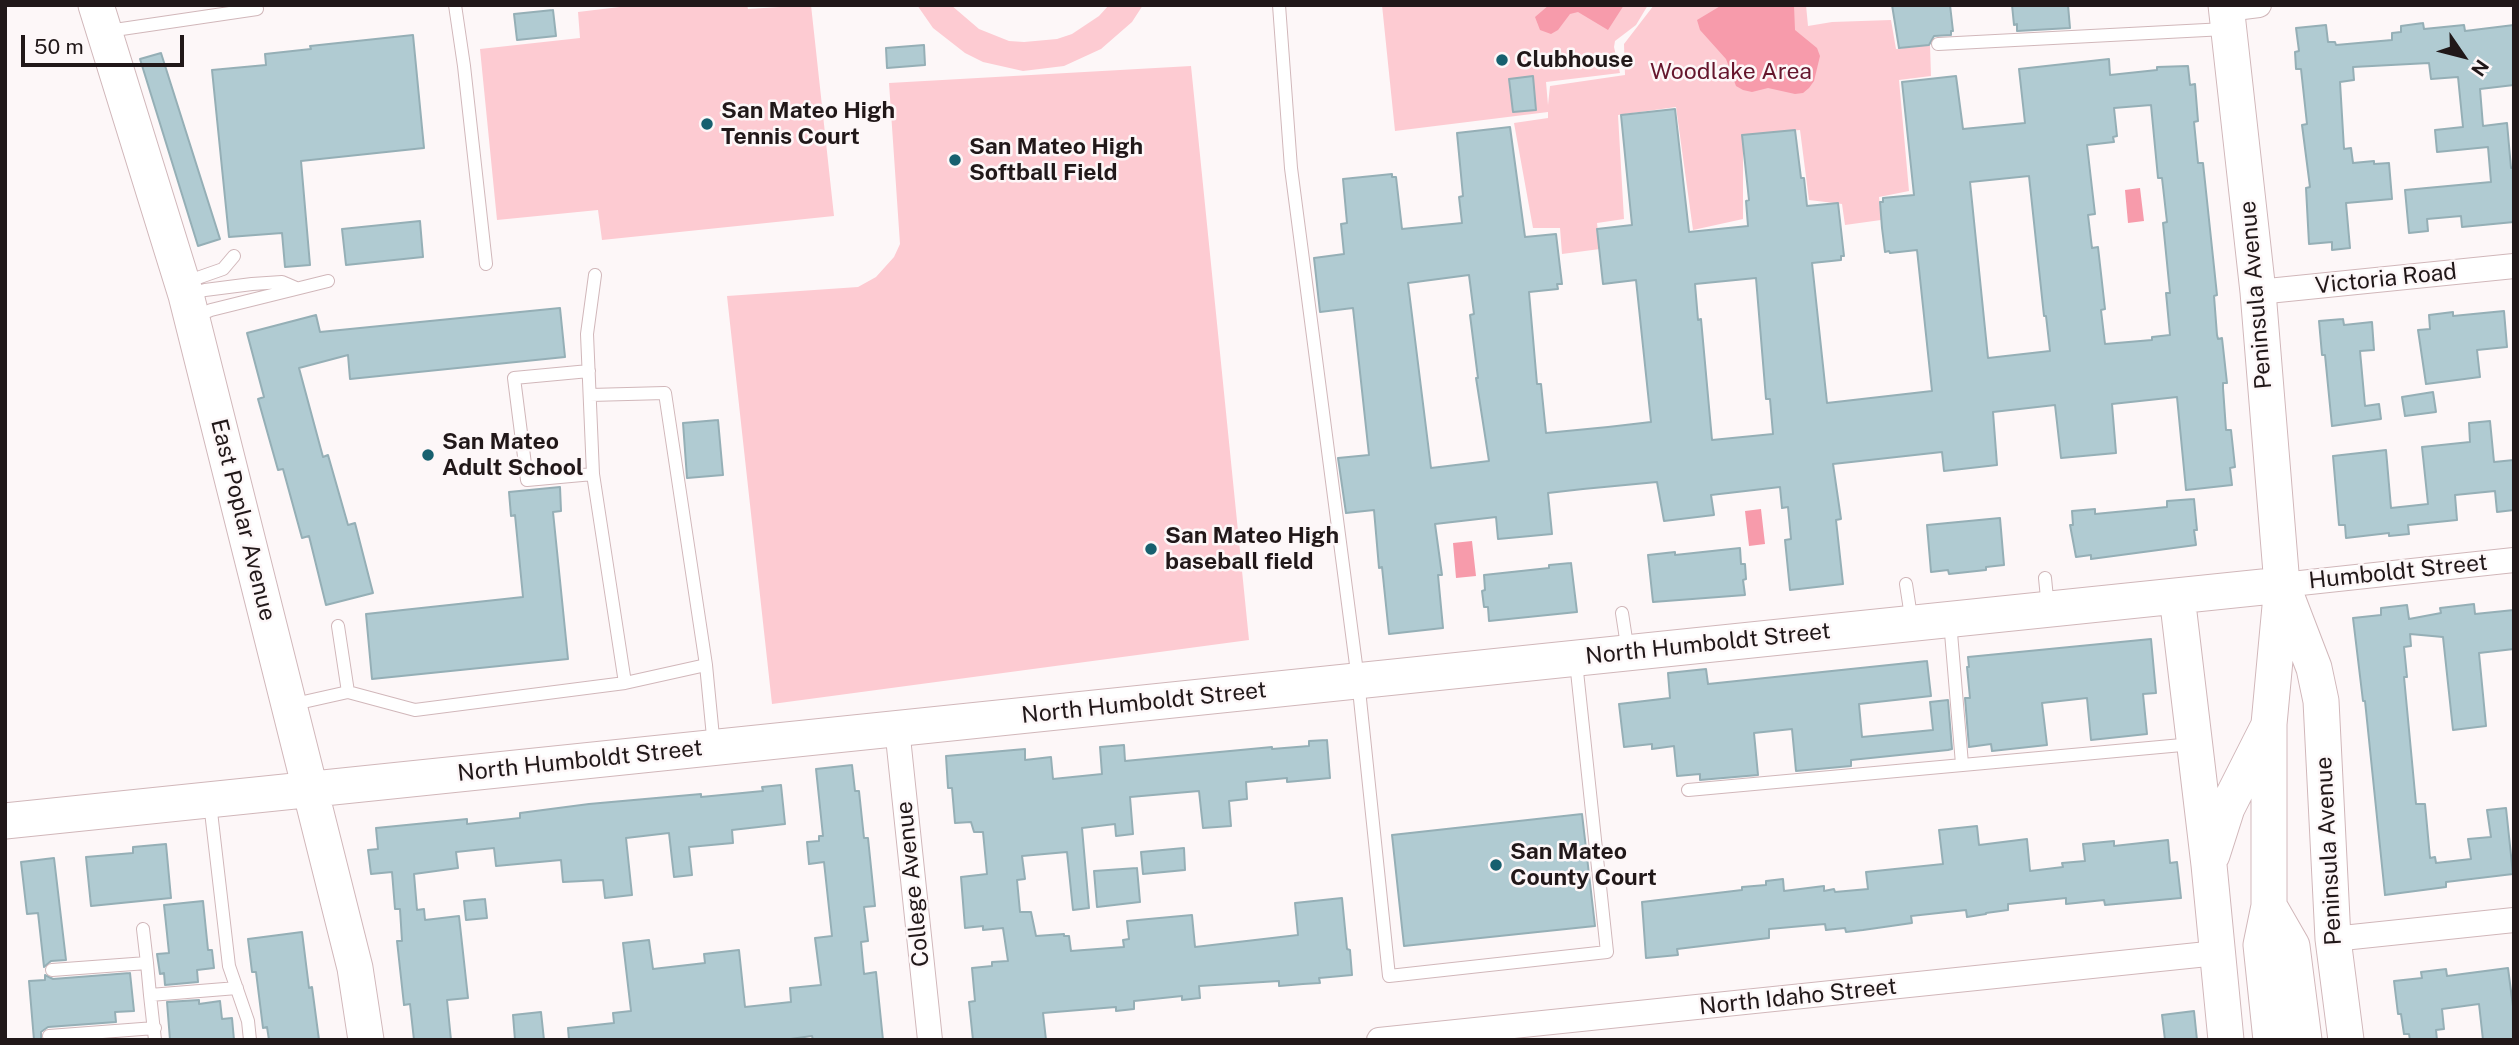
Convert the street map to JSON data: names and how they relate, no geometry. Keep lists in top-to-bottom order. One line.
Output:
{"streets":{"street":["Victoria Road","Peninsula Avenue","East Poplar Avenue","Humboldt Street","North Humboldt Street","College Avenue","North Idaho Street"]},"crossings":[["Victoria Road","Peninsula Avenue"],["Peninsula Avenue","Humboldt Street"],["Peninsula Avenue","North Humboldt Street"],["East Poplar Avenue","North Humboldt Street"],["Humboldt Street","North Humboldt Street"],["North Humboldt Street","College Avenue"]],"parks":["Woodlake Area"],"places":["Clubhouse","San Mateo High Tennis Court","San Mateo High Softball Field","San Mateo Adult School","San Mateo High baseball field","San Mateo County Court"],"scale_bar":"50 m","north":"bottom right"}
